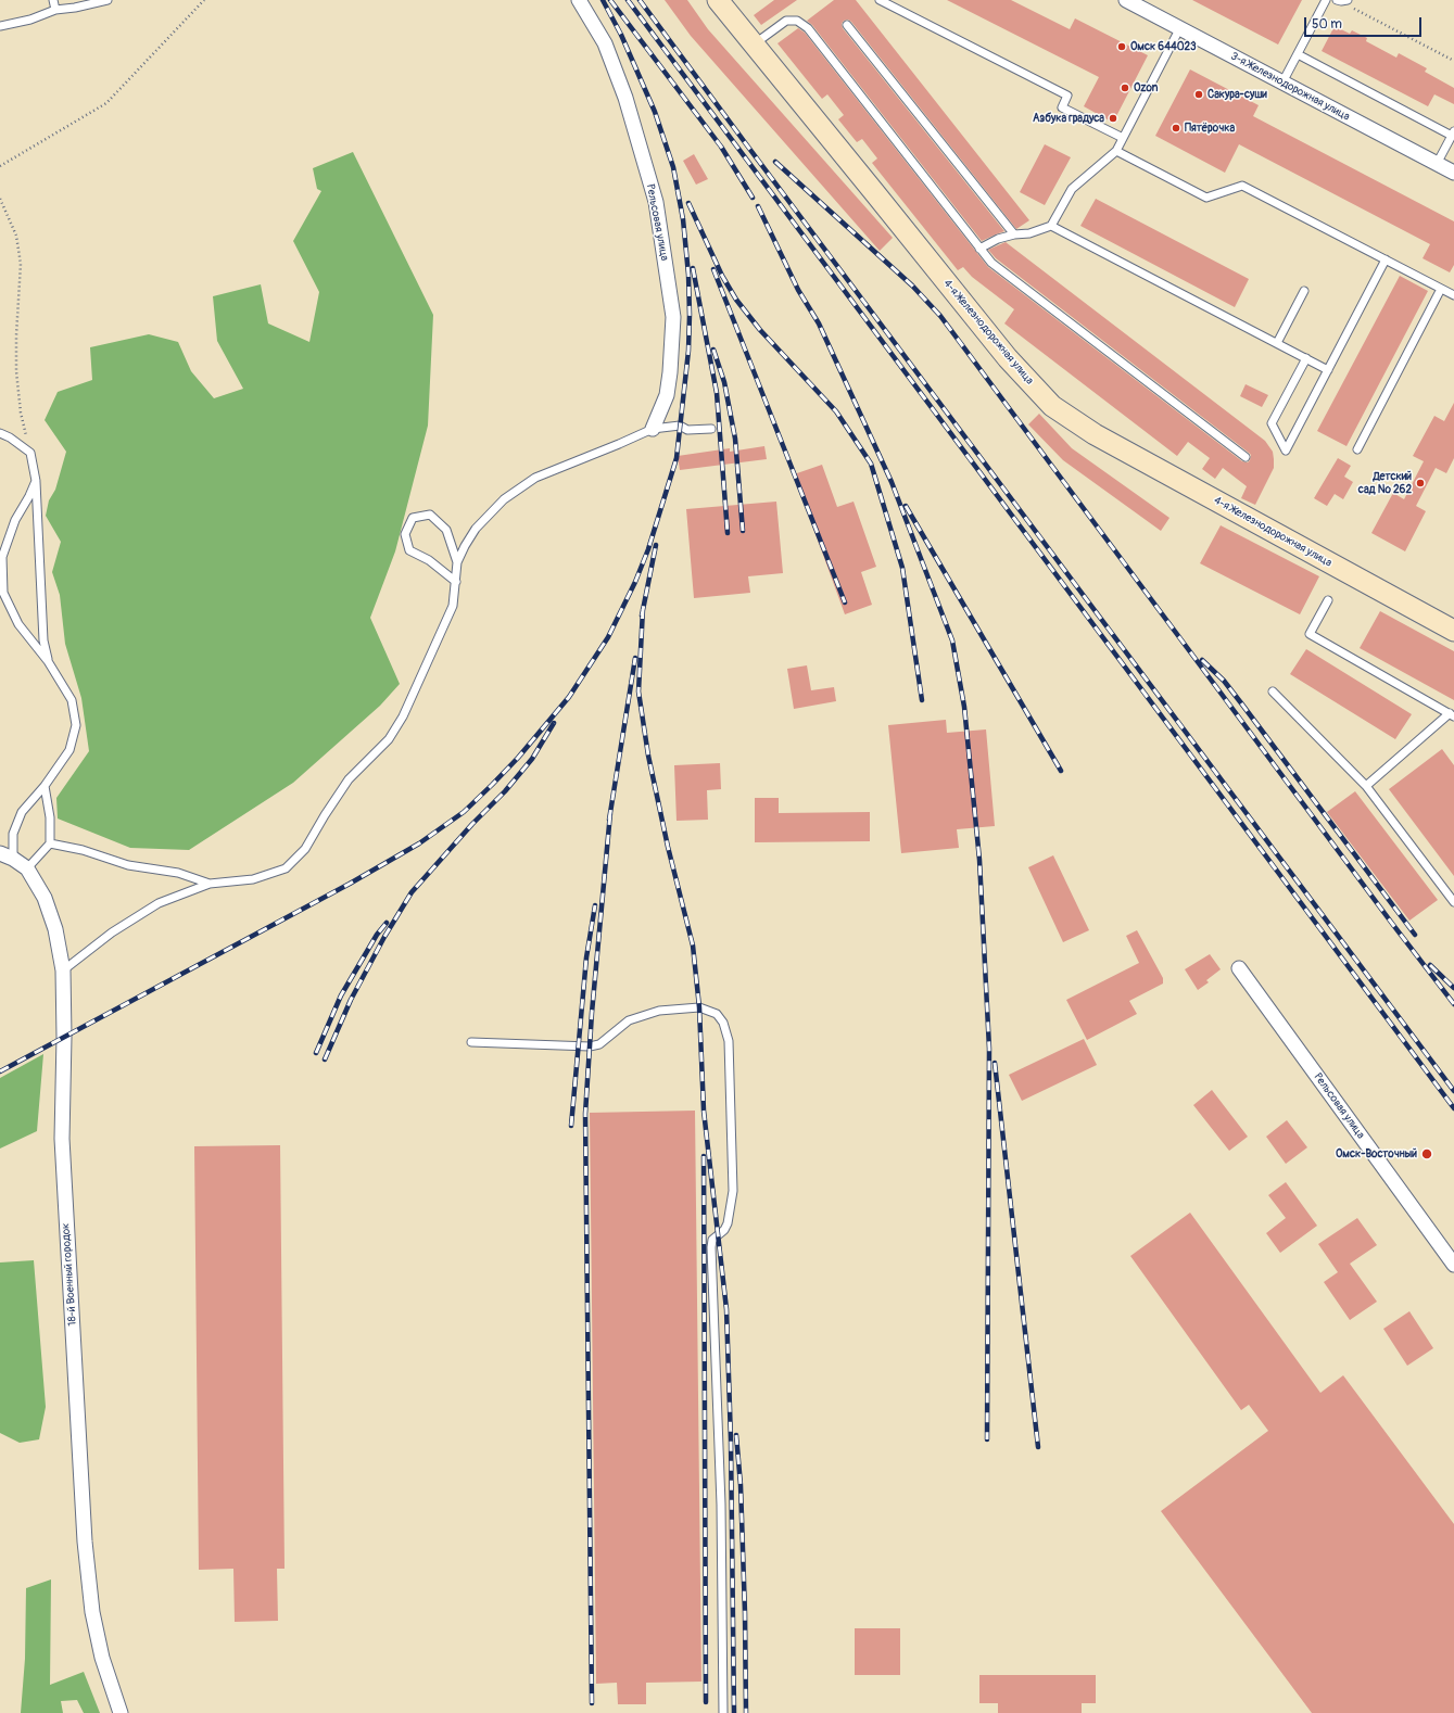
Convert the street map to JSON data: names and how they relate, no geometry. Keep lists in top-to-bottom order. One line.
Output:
{"streets":{"main road":["4-я Железнодорожная улица"],"street":["3-я Железнодорожная улица","Рельсовая улица","18-й Военный городок"]},"places":["Омск 644023","Ozon","Сакура-суши","Азбука градуса","Пятёрочка","Детский сад № 262","Омск-Восточный"],"scale_bar":"50 m"}
